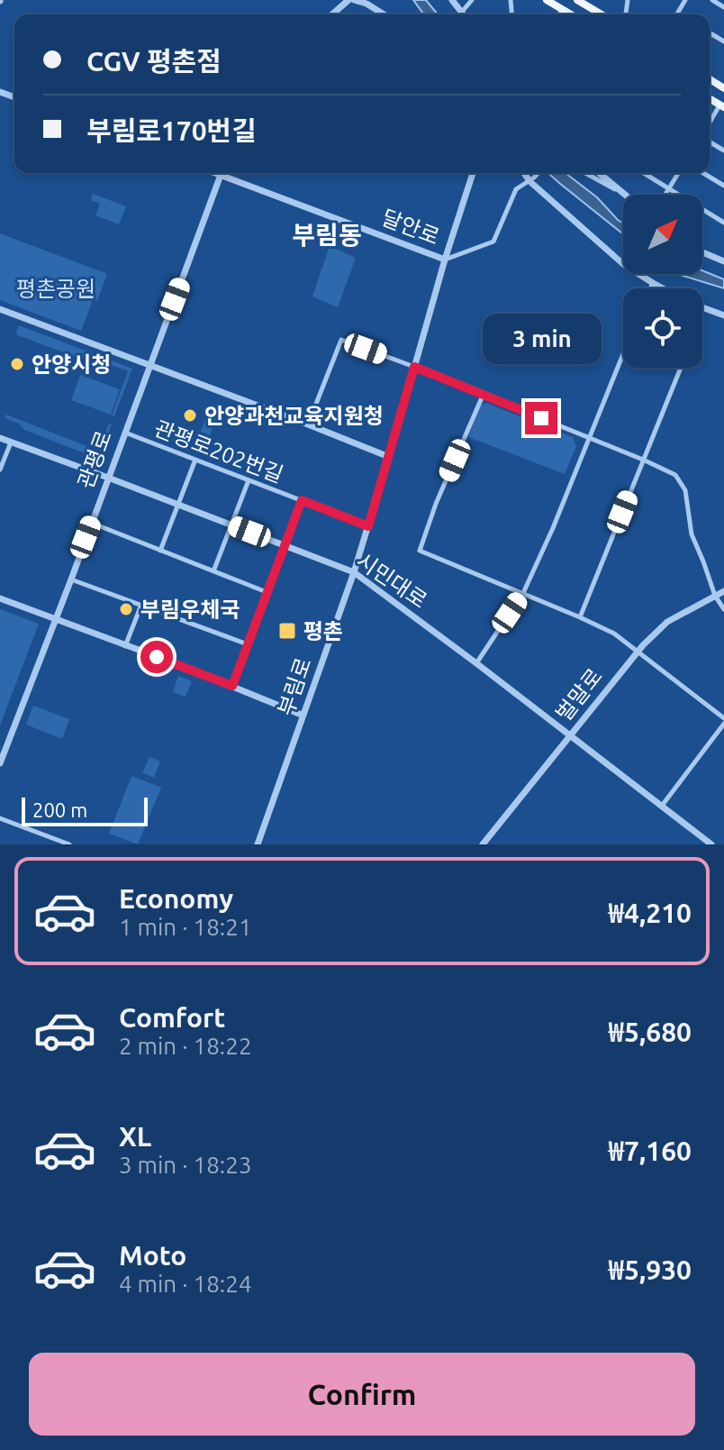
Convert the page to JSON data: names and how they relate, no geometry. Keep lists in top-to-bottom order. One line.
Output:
{"streets":{"street":["달안로","관평로202번길","관평로","시민대로","부림로","벌말로"]},"crossings":[["달안로","부림로"],["관평로202번길","관평로"],["관평로202번길","시민대로"],["관평로202번길","부림로"],["관평로","시민대로"],["시민대로","부림로"],["시민대로","벌말로"]],"districts":["부림동"],"parks":["평촌공원"],"places":{"other":["안양시청","안양과천교육지원청","부림우체국"],"transit":["평촌"]},"scale_bar":"200 m","north":"top right","page":{"banner":["CGV 평촌점","부림로170번길"],"bubble":"3 min","scale":"200 m","list":[{"name":"Economy","note":"1 min · 18:21","value":"₩4,210"},{"name":"Comfort","note":"2 min · 18:22","value":"₩5,680"},{"name":"XL","note":"3 min · 18:23","value":"₩7,160"},{"name":"Moto","note":"4 min · 18:24","value":"₩5,930"}],"buttons":"Confirm"}}
